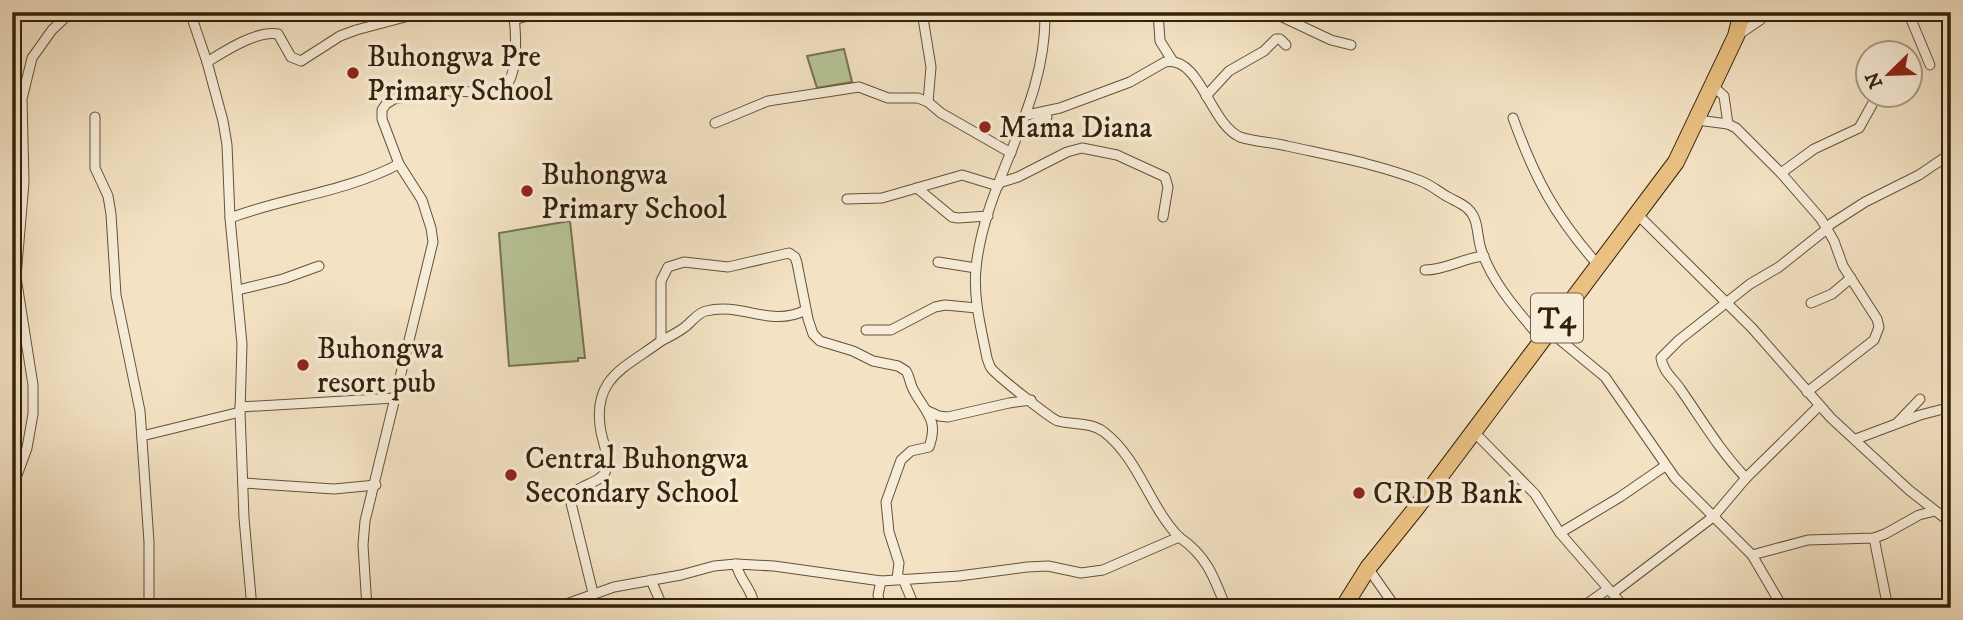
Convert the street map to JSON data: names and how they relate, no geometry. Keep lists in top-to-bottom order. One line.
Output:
{"streets":{"highway":["T4"]},"places":["Buhongwa Pre Primary School","Mama Diana","Buhongwa Primary School","Buhongwa resort pub","Central Buhongwa Secondary School","CRDB Bank"],"north":"bottom left"}
